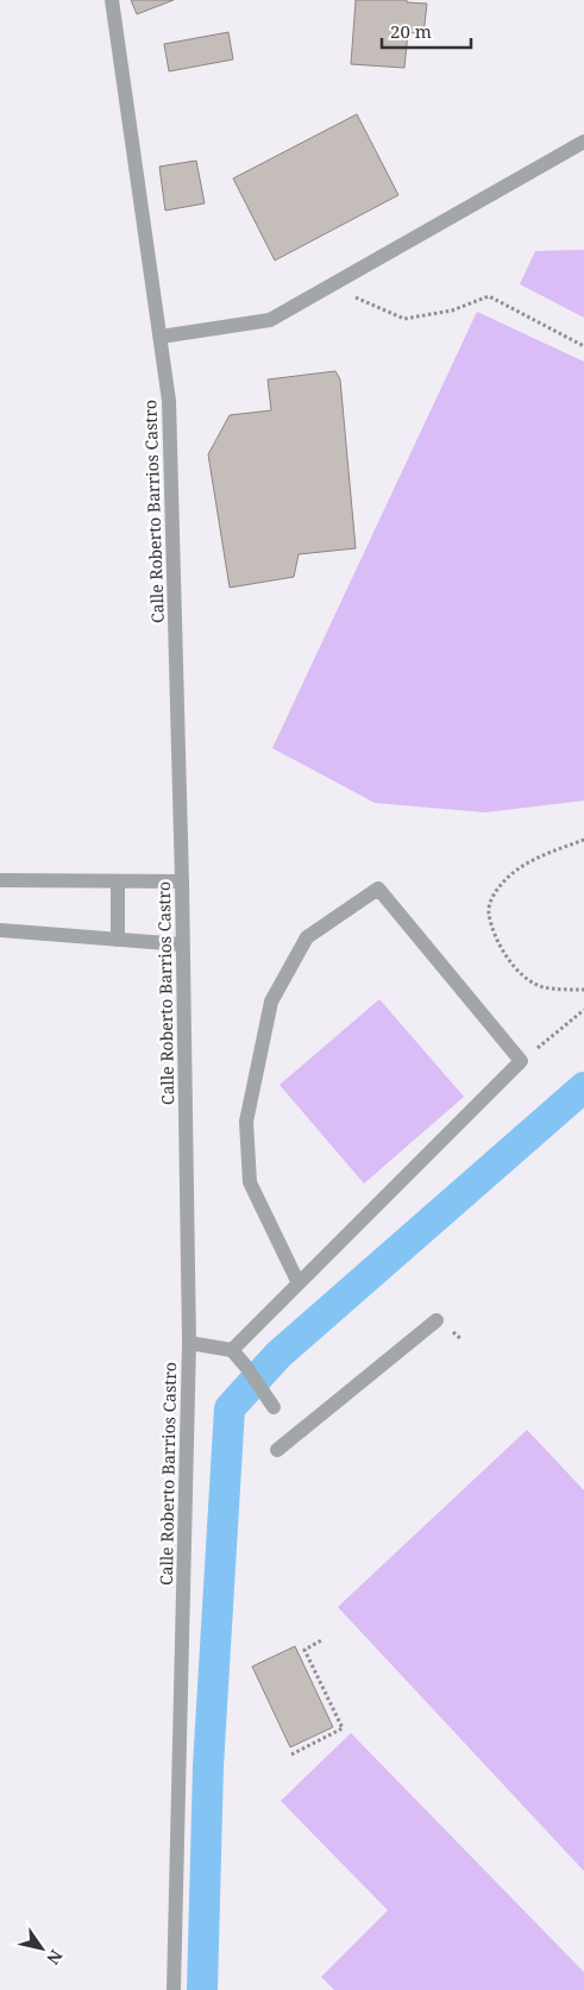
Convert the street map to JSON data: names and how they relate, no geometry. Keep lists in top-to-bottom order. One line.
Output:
{"streets":{"street":["Calle Roberto Barrios Castro"]},"scale_bar":"20 m","north":"bottom right"}
